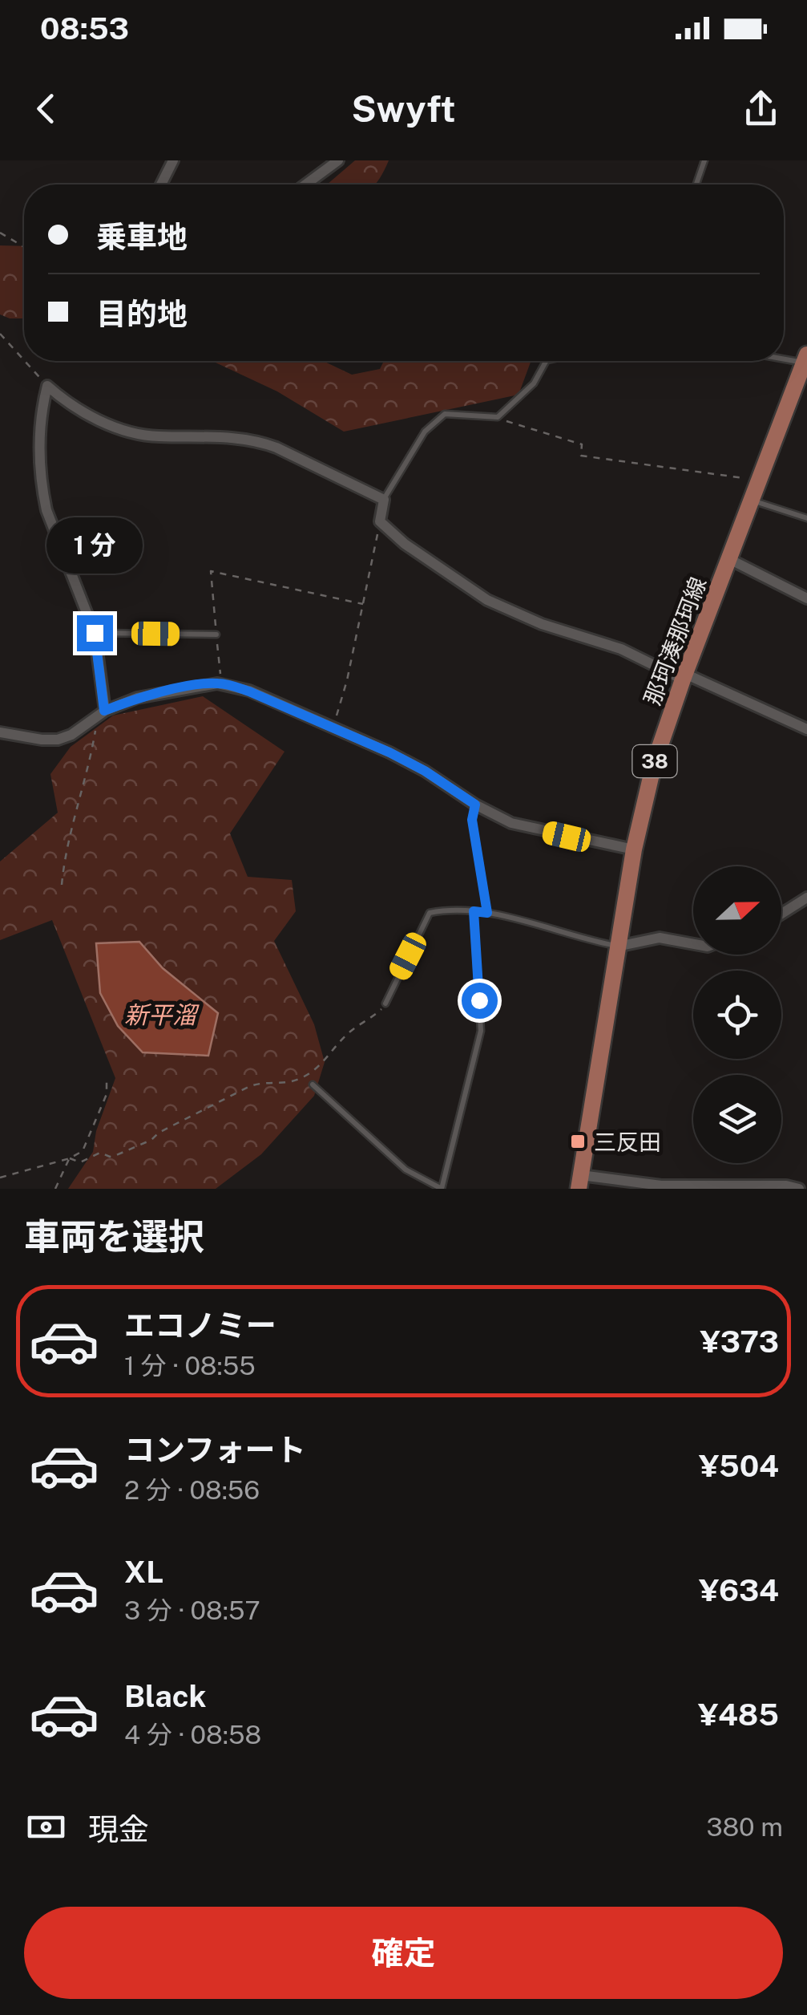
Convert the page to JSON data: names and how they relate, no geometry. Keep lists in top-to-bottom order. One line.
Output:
{"streets":{"main road":["那珂湊那珂線","38"]},"water":["新平溜"],"places":{"transit":["三反田"]},"north":"right","page":{"status":"08:53","header":"Swyft","banner":["乗車地","目的地"],"bubble":"1 分","heading":"車両を選択","list":[{"name":"エコノミー","note":"1 分 · 08:55","value":"¥373"},{"name":"コンフォート","note":"2 分 · 08:56","value":"¥504"},{"name":"XL","note":"3 分 · 08:57","value":"¥634"},{"name":"Black","note":"4 分 · 08:58","value":"¥485"}],"pay":["現金","380 m"],"buttons":"確定"}}
